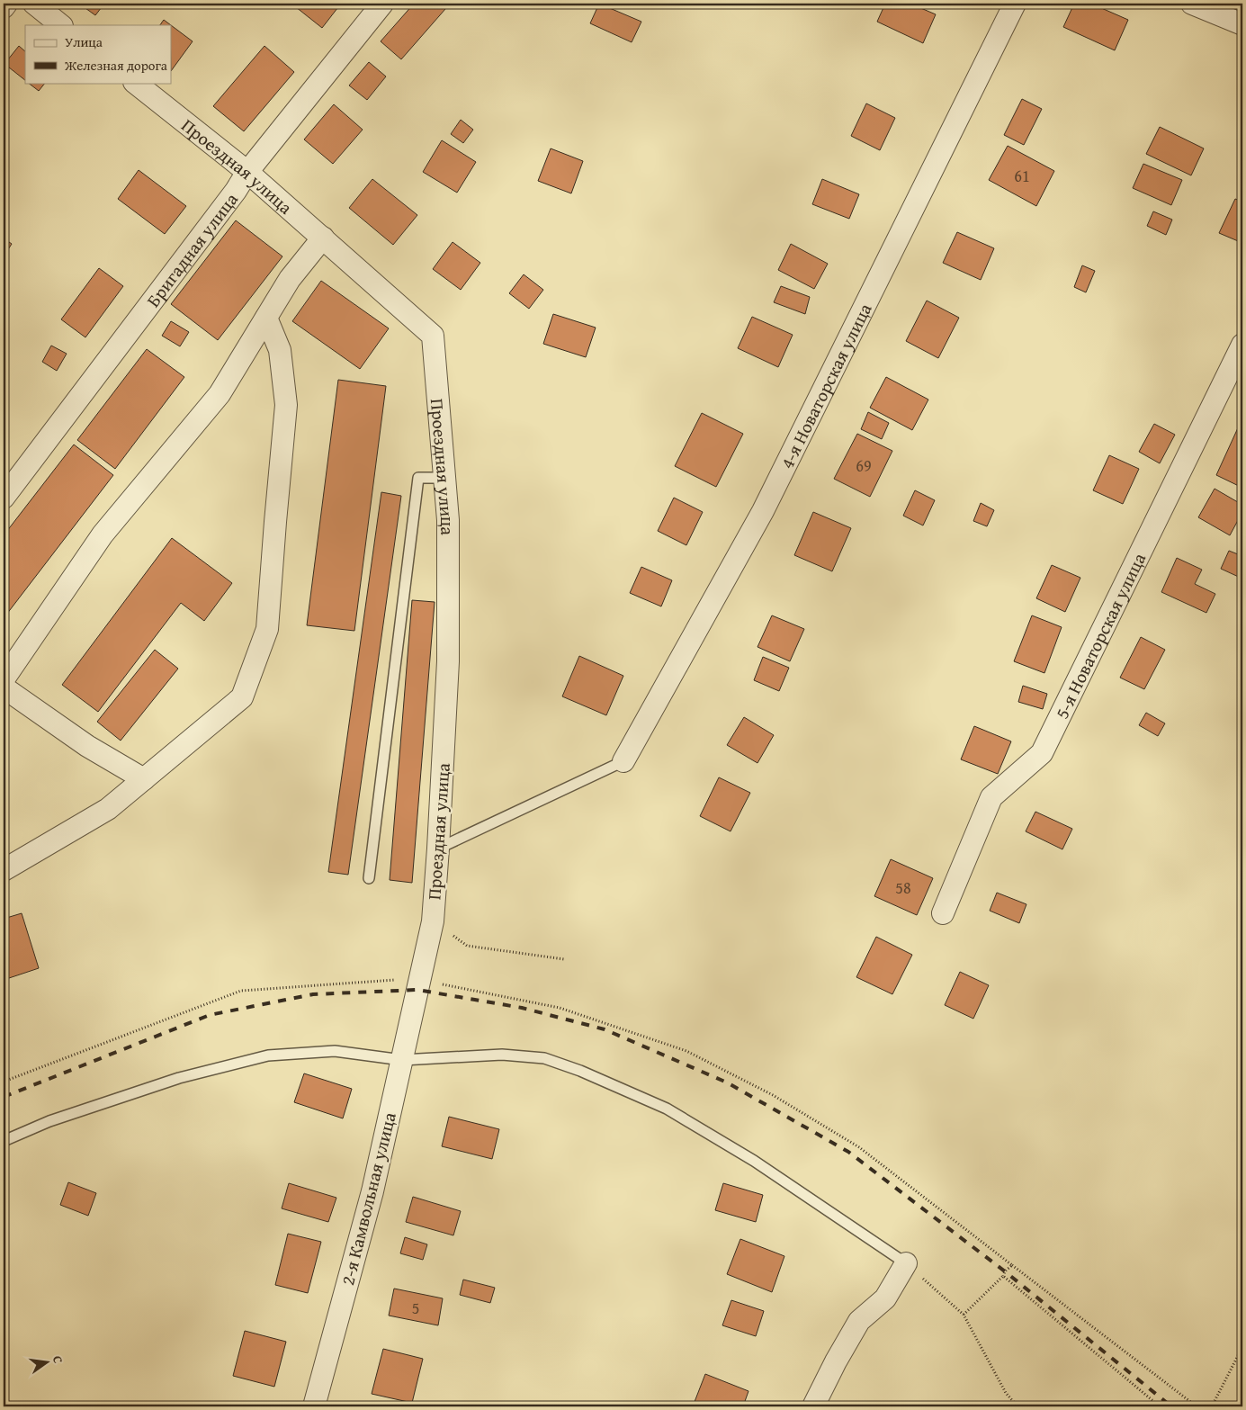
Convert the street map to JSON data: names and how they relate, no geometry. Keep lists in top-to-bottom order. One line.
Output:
{"streets":{"street":["Проездная улица","Бригадная улица","4-я Новаторская улица","5-я Новаторская улица","2-я Камвольная улица"]},"crossings":[["Проездная улица","Бригадная улица"],["Проездная улица","2-я Камвольная улица"]],"house_numbers":["61","69","58","5"],"legend":["Улица","Железная дорога"],"north":"right"}
